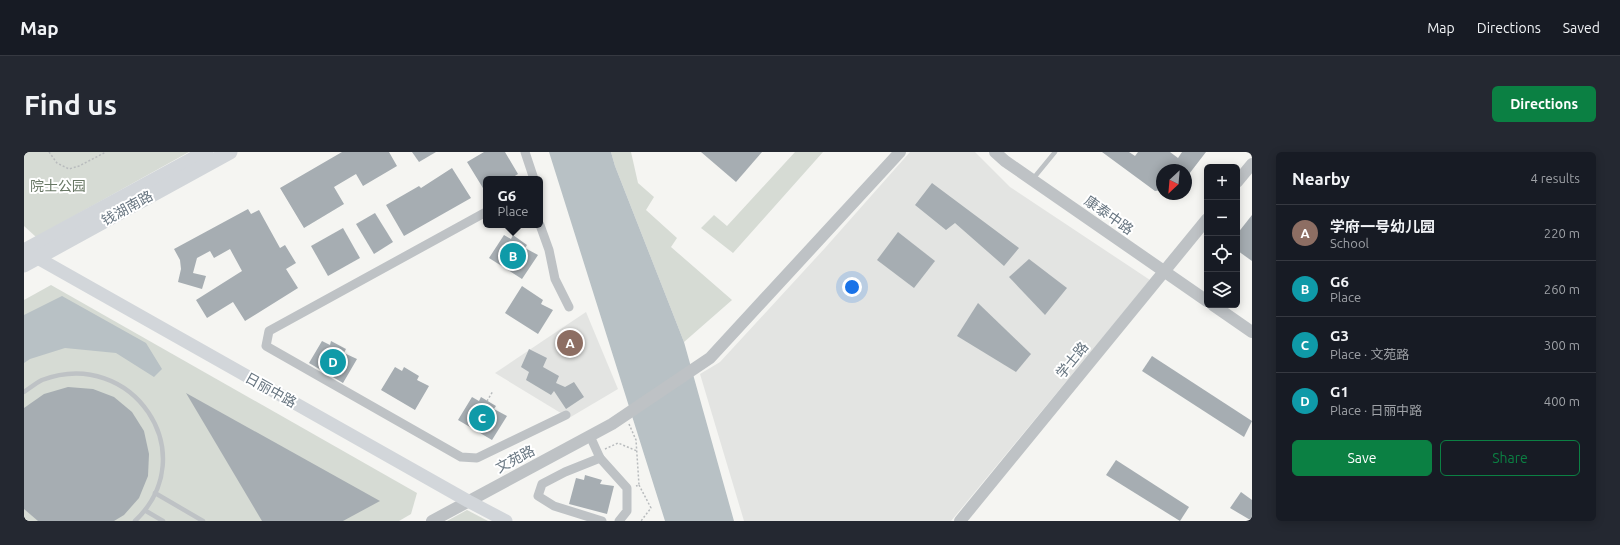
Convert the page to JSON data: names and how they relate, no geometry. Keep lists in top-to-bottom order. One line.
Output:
{"streets":{"main road":["钱湖南路","日丽中路"],"street":["康泰中路","学士路","文苑路"]},"crossings":[["钱湖南路","日丽中路"],["康泰中路","学士路"],["日丽中路","文苑路"]],"parks":["院士公园"],"north":"bottom left","page":{"header":"Map","nav":["Map","Directions","Saved"],"buttons":["Directions",["Save","Share"]],"title":"Find us","heading":["Nearby","4 results"],"map_buttons":["+","−"],"popup":["G6","Place"],"list":[{"mark":"A","name":"学府一号幼儿园","note":"School","value":"220 m"},{"mark":"B","name":"G6","note":"Place","value":"260 m"},{"mark":"C","name":"G3","note":"Place · 文苑路","value":"300 m"},{"mark":"D","name":"G1","note":"Place · 日丽中路","value":"400 m"}],"pins":["B","A","D","C"]}}
